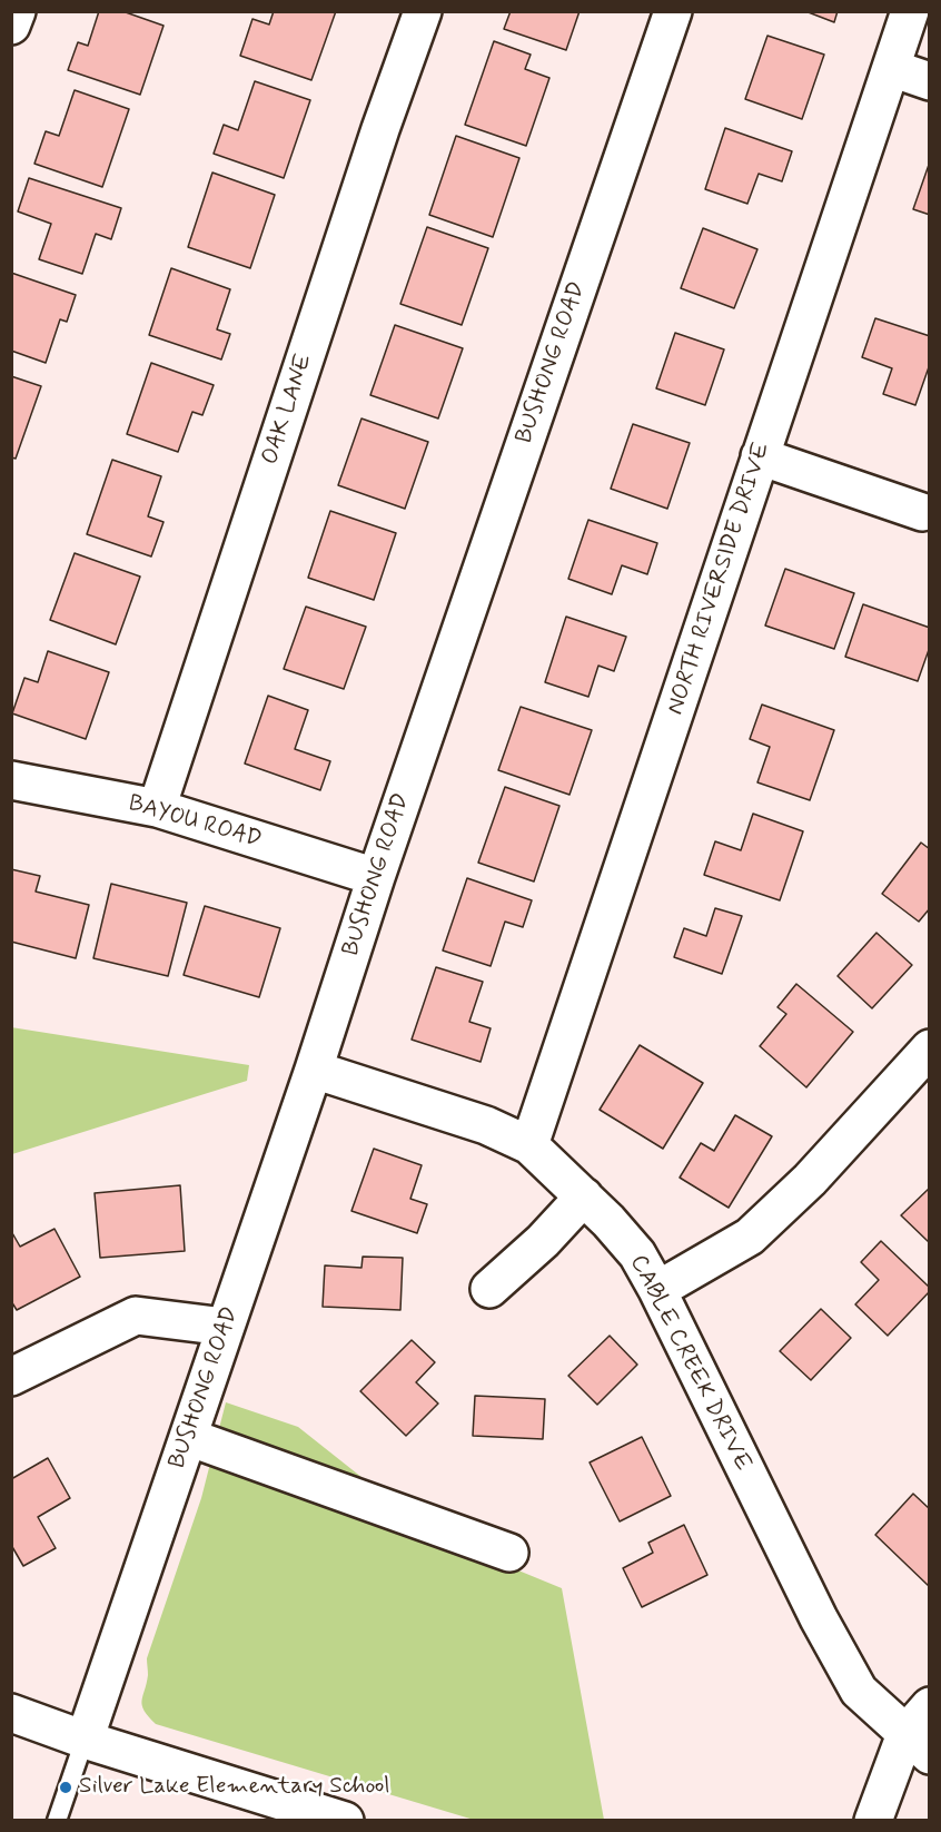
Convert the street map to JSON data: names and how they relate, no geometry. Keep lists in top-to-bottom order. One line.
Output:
{"streets":{"street":["BUSHONG ROAD","OAK LANE","NORTH RIVERSIDE DRIVE","BAYOU ROAD","CABLE CREEK DRIVE"]},"crossings":[["BUSHONG ROAD","BAYOU ROAD"],["BUSHONG ROAD","CABLE CREEK DRIVE"],["OAK LANE","BAYOU ROAD"],["NORTH RIVERSIDE DRIVE","CABLE CREEK DRIVE"]],"places":["Silver Lake Elementary School"]}
